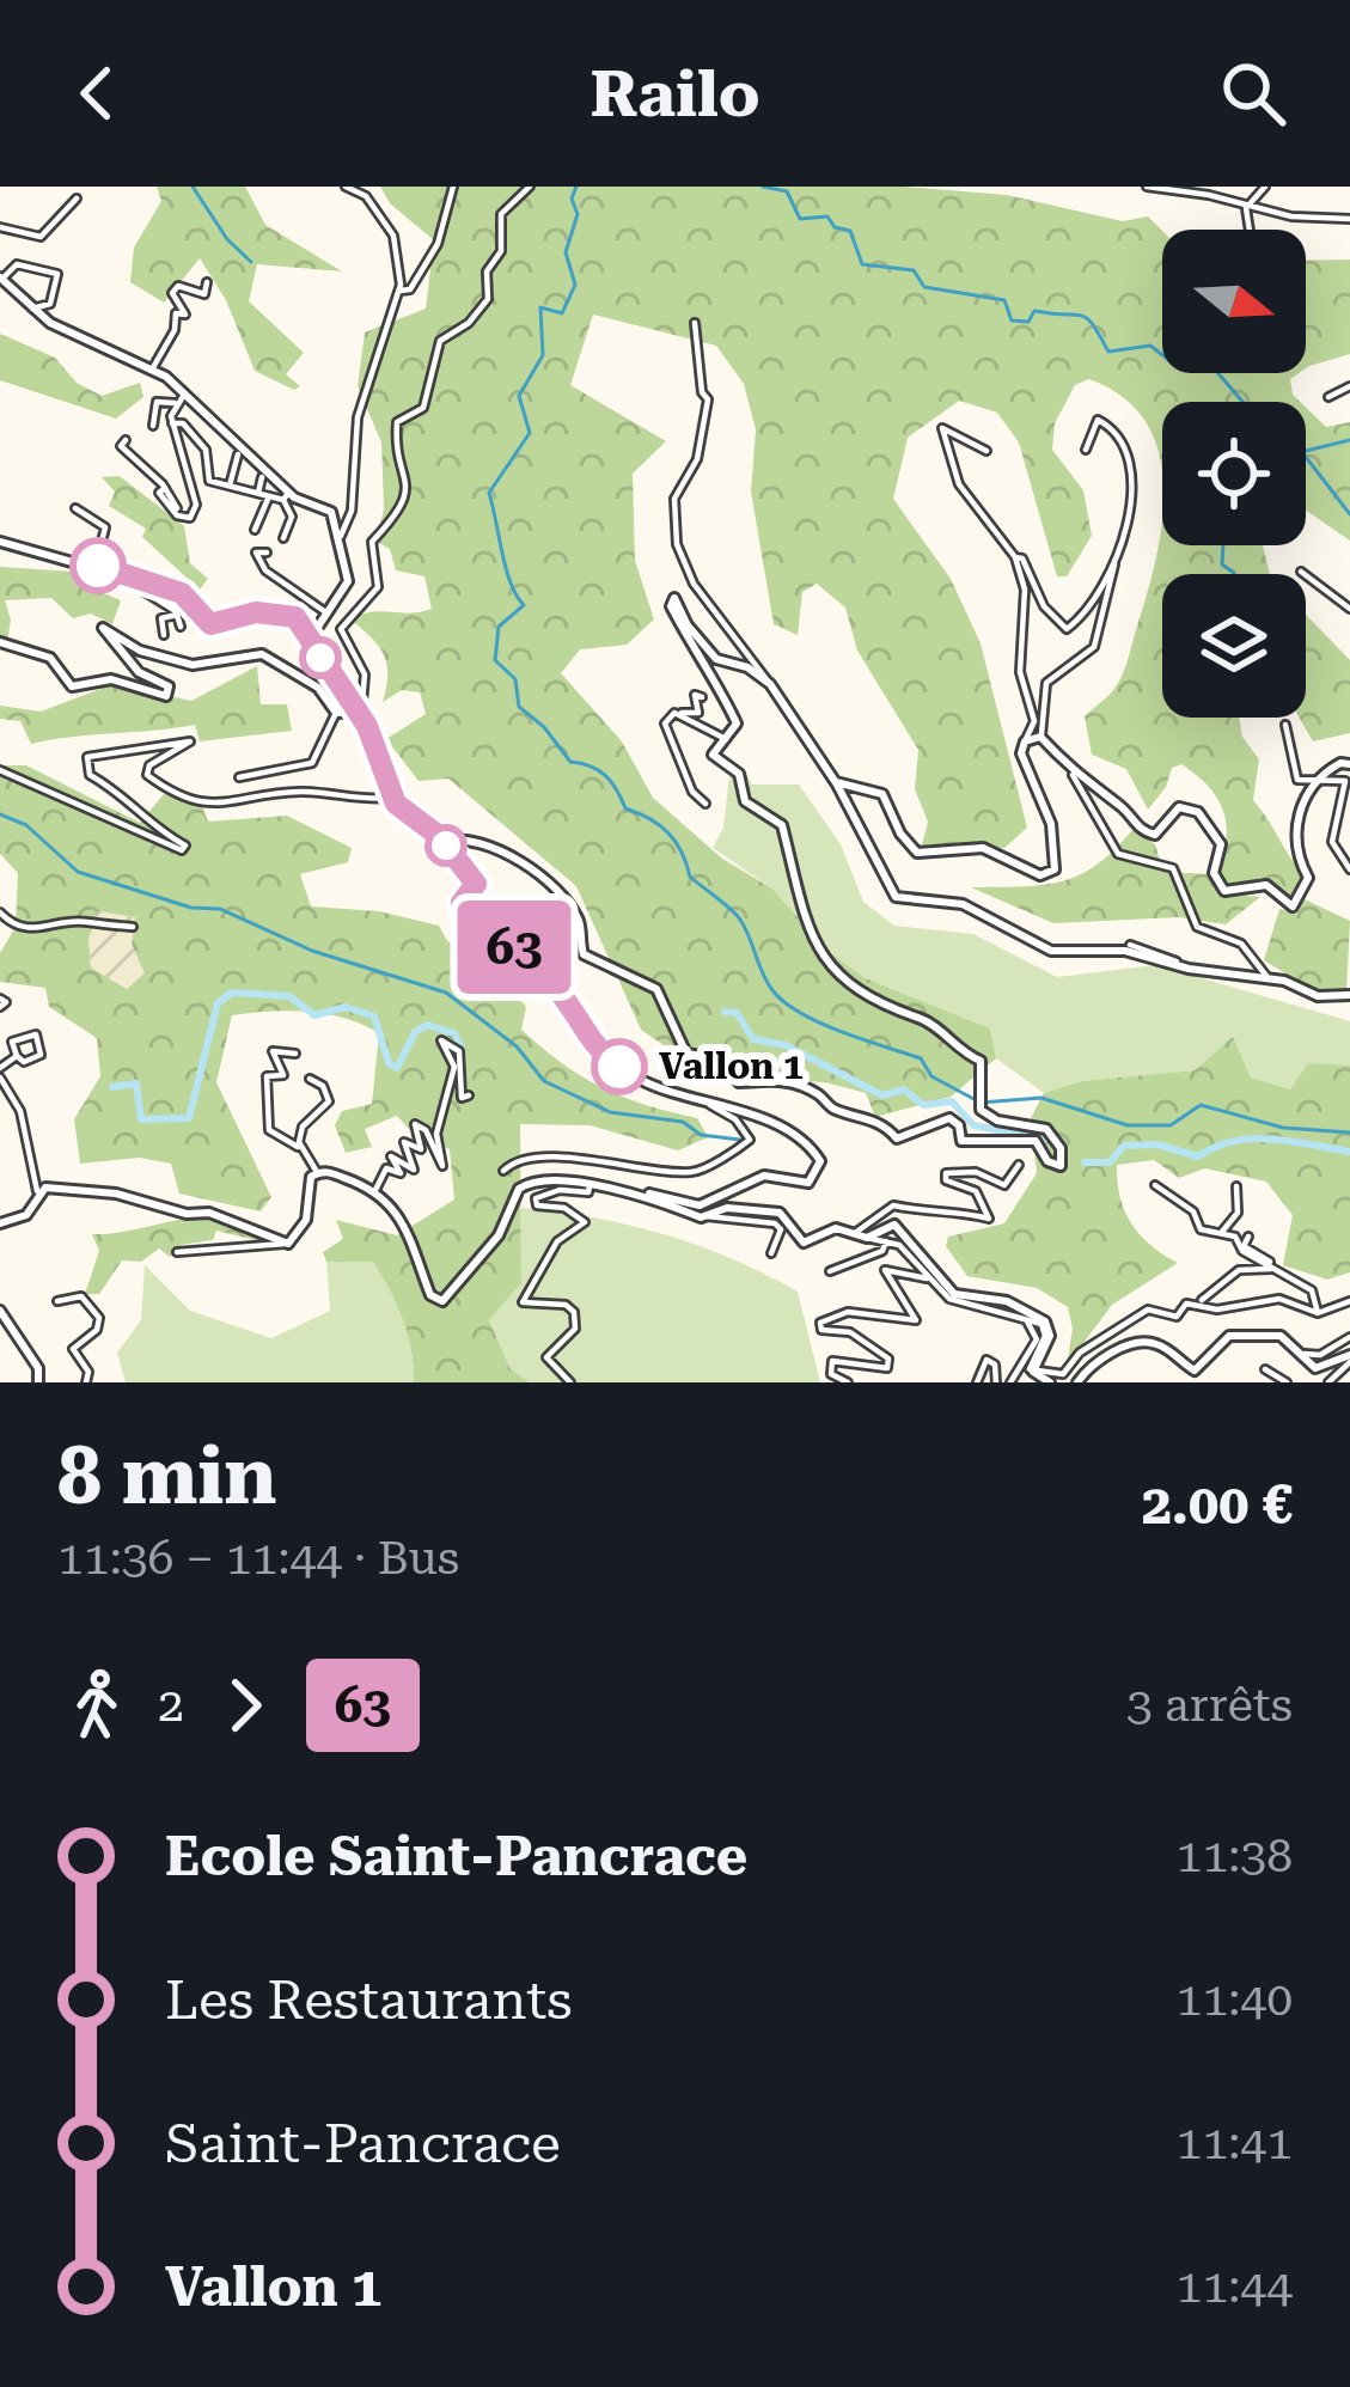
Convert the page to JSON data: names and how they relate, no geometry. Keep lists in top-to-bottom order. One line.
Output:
{"places":["Vallon 1"],"lines":["bus line 63"],"north":"right","page":{"header":"Railo","on_map":"63","heading":["8 min","11:36 – 11:44 · Bus","2.00 €"],"legs":["2","63","3 arrêts"],"list":[{"name":"Ecole Saint-Pancrace","value":"11:38"},{"name":"Les Restaurants","value":"11:40"},{"name":"Saint-Pancrace","value":"11:41"},{"name":"Vallon 1","value":"11:44"}]}}
